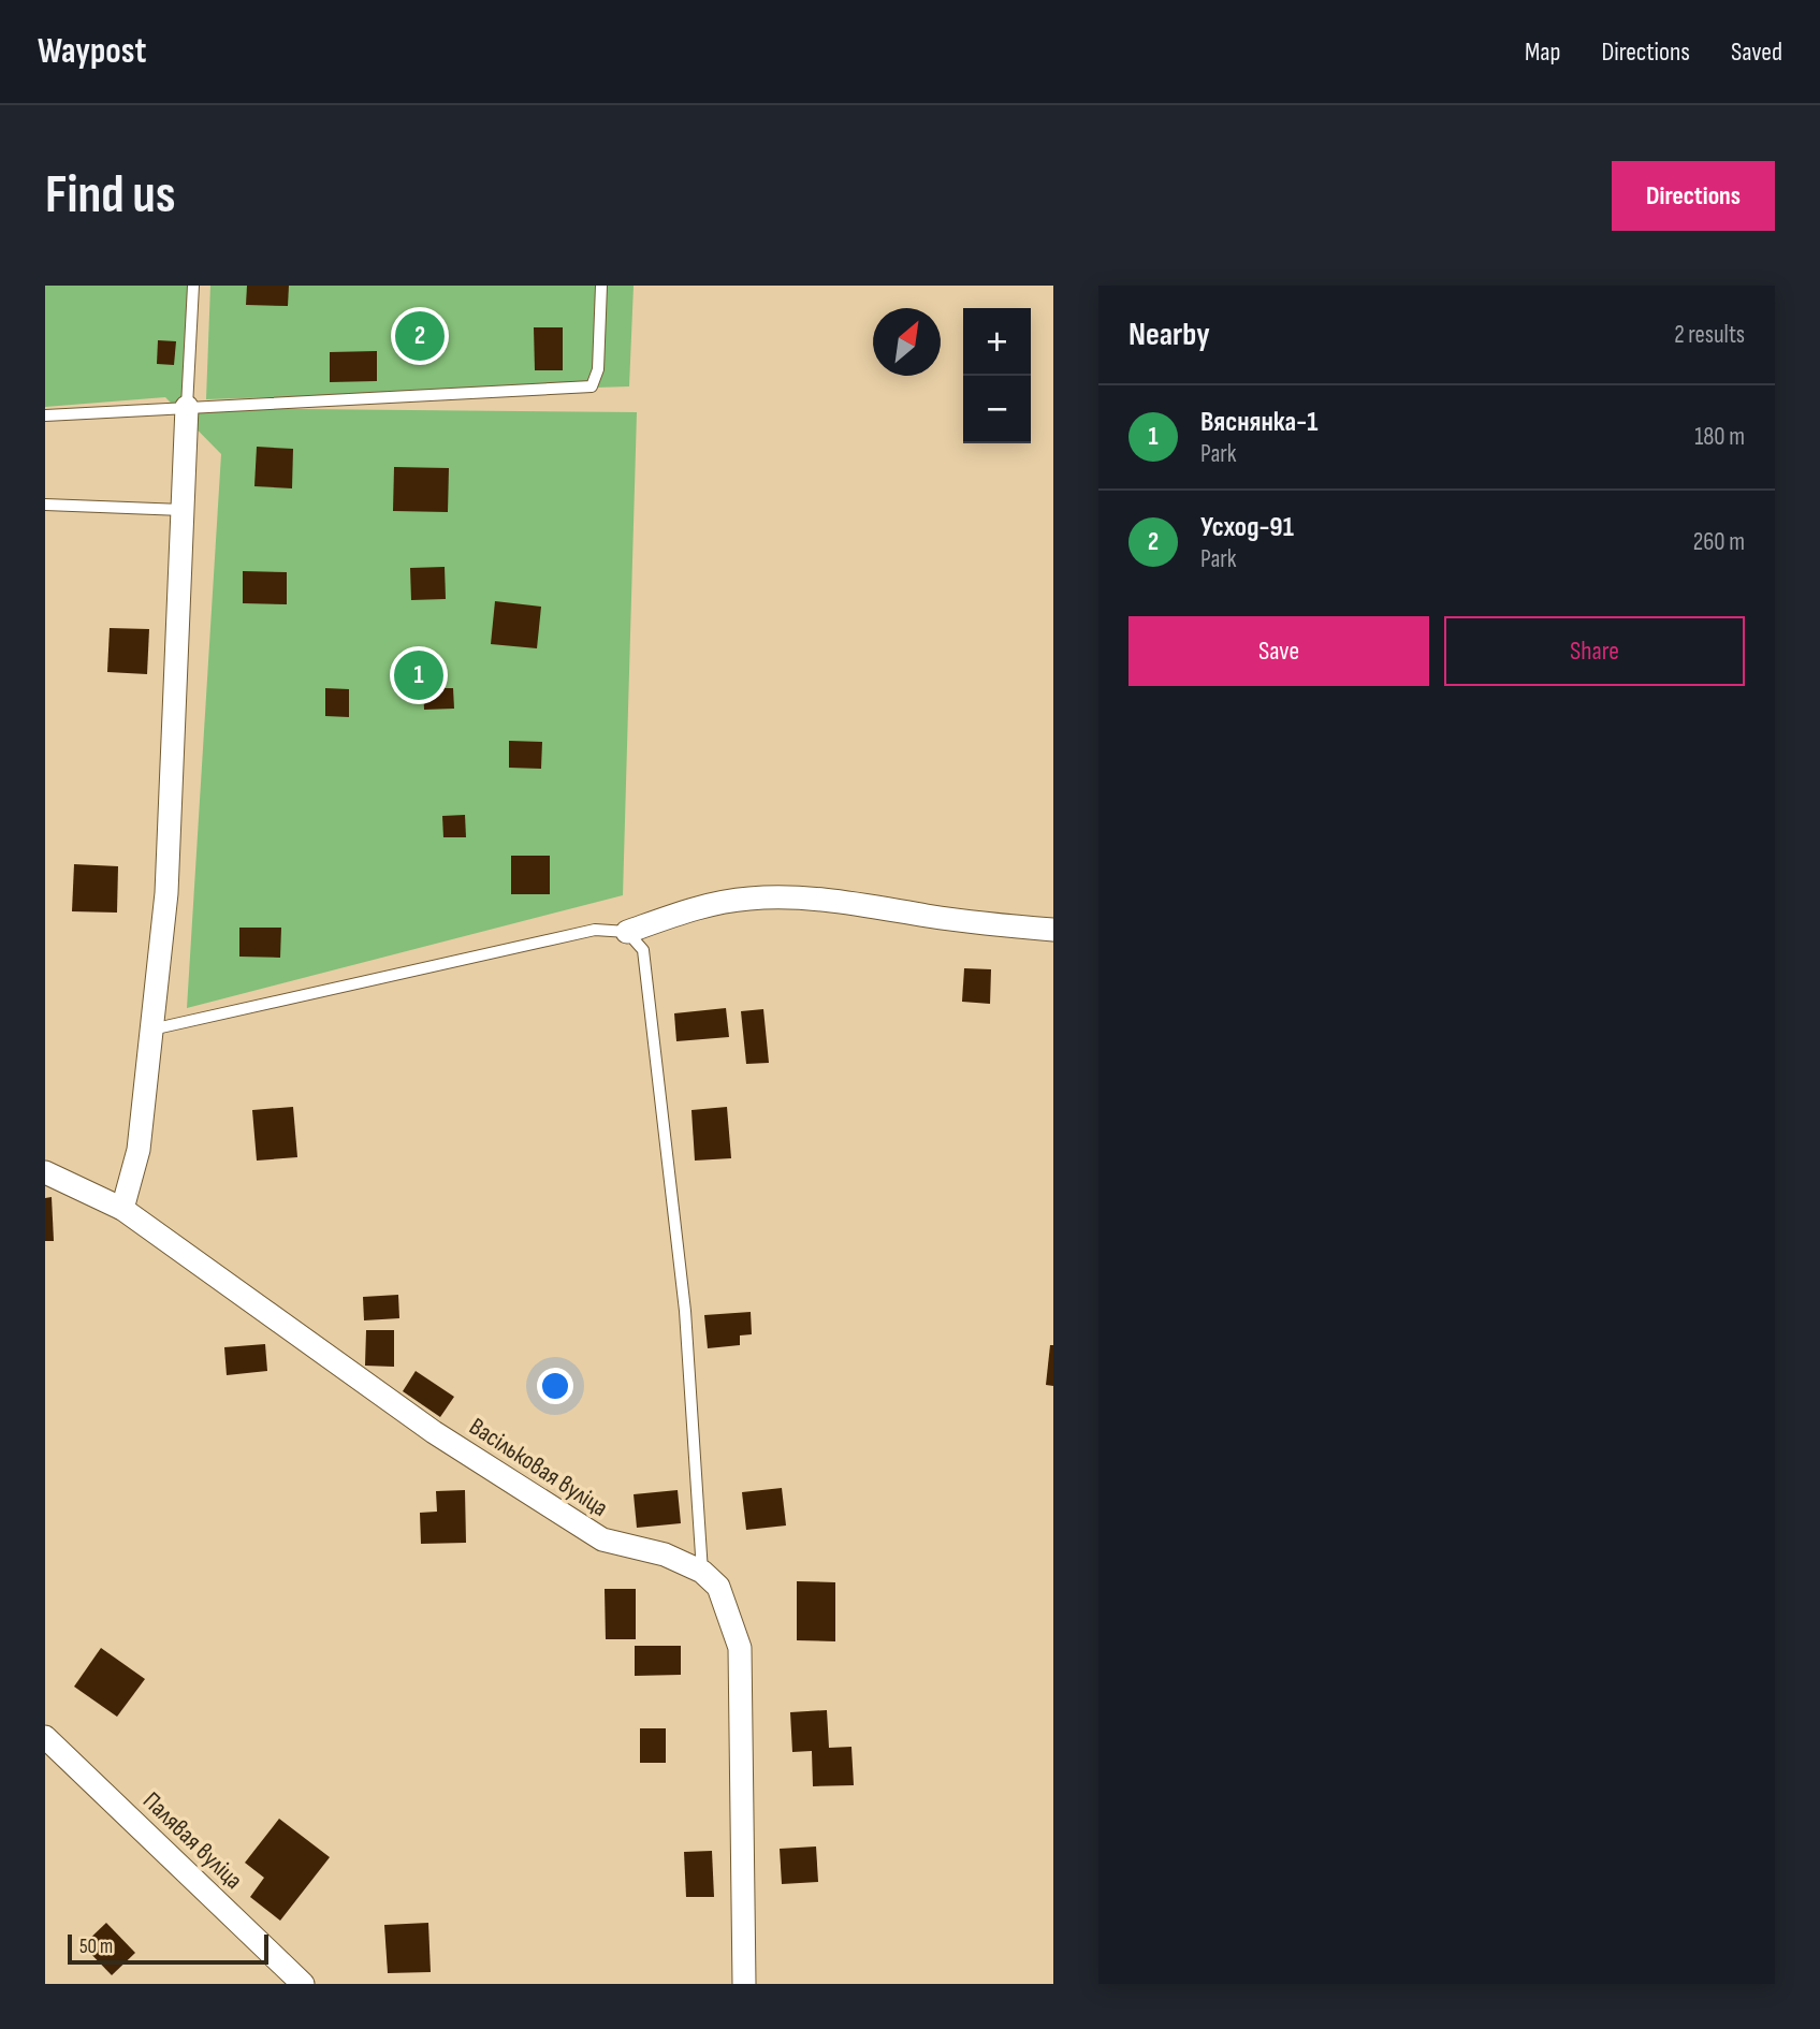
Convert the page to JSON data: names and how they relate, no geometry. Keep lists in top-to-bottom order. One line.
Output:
{"streets":{"street":["Васільковая вуліца","Палявая вуліца"]},"scale_bar":"50 m","north":"top right","page":{"header":"Waypost","nav":["Map","Directions","Saved"],"buttons":["Directions",["Save","Share"]],"title":"Find us","heading":["Nearby","2 results"],"pins":["2","1"],"map_buttons":["+","−"],"list":[{"mark":"1","name":"Вяснянка-1","note":"Park","value":"180 m"},{"mark":"2","name":"Усход-91","note":"Park","value":"260 m"}],"scale":"50 m"}}
